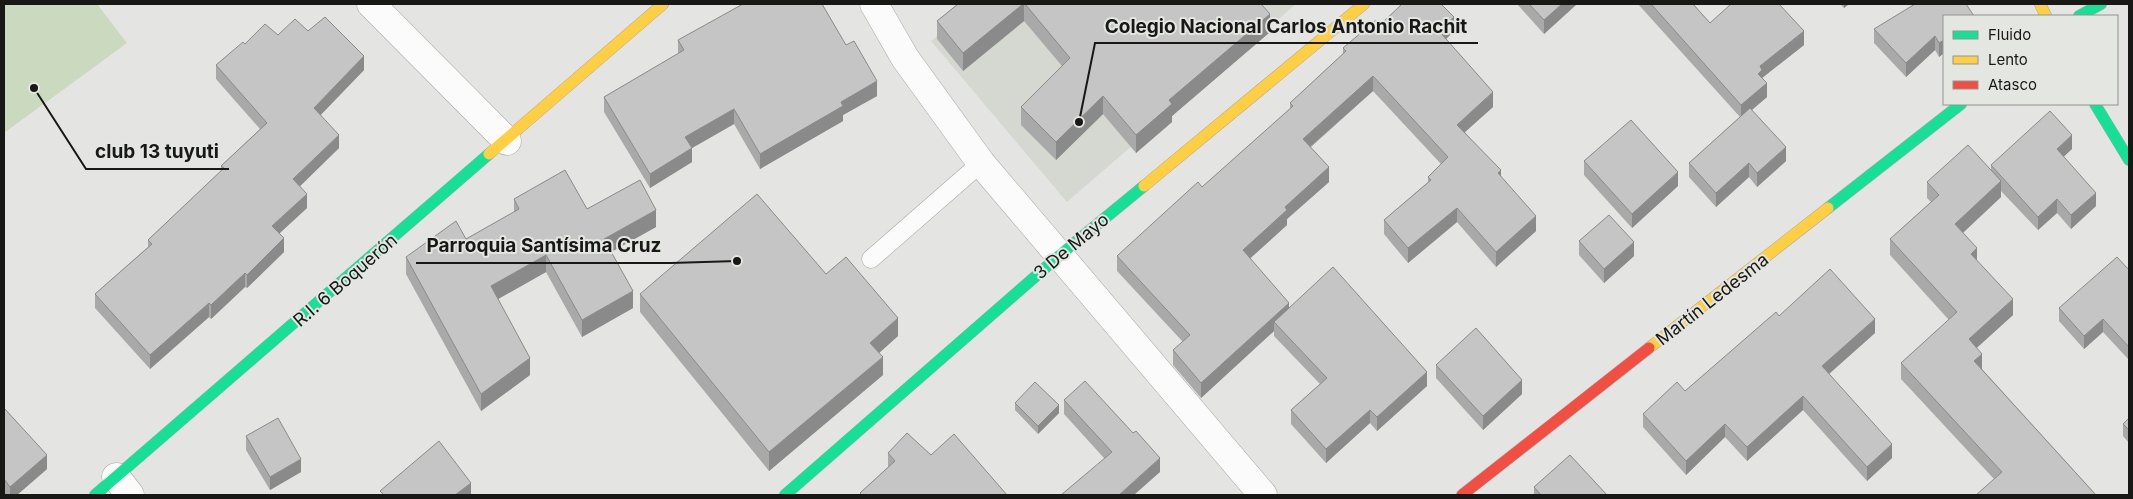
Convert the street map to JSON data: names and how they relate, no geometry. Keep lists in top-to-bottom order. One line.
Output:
{"streets":{"street":["3 De Mayo","R.I. 6 Boquerón","Martín Ledesma"]},"places":["club 13 tuyuti","Colegio Nacional Carlos Antonio Rachit","Parroquia Santísima Cruz"],"legend":["Fluido","Lento","Atasco"]}
